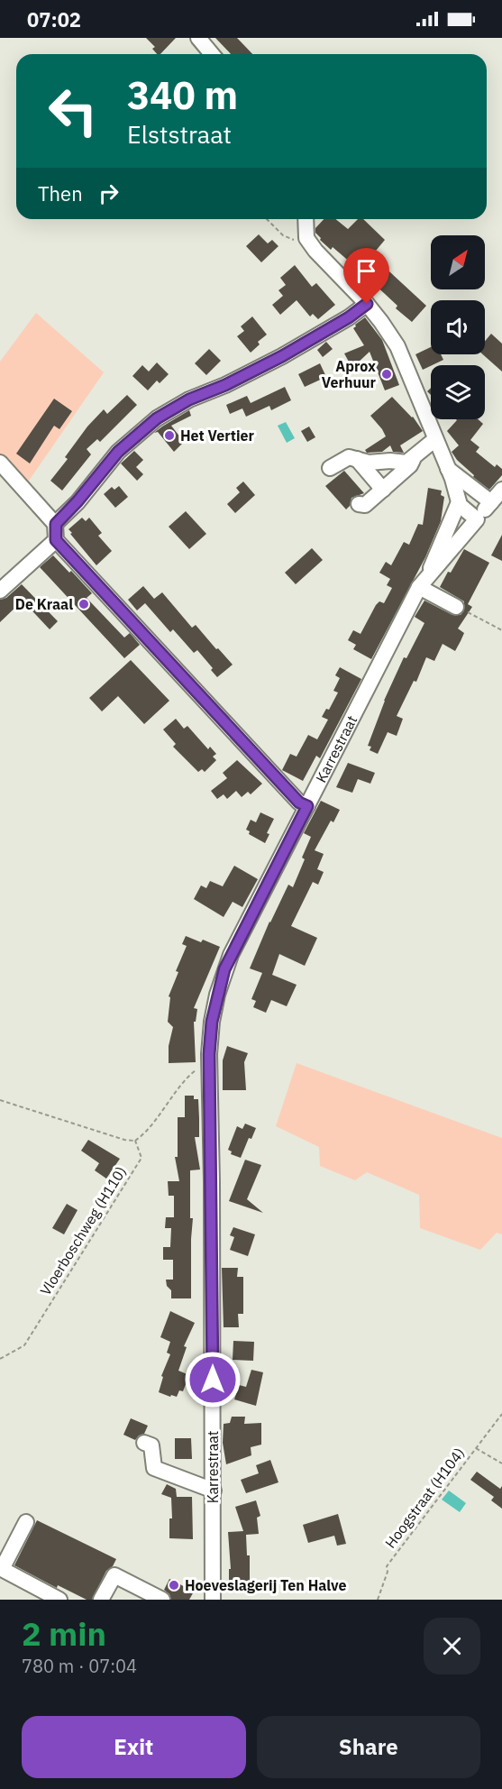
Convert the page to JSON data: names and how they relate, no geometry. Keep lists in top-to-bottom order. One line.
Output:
{"streets":{"street":["Karrestraat"],"path":["Vloerboschweg (H110)","Hoogstraat (H104)"]},"places":["Aprox Verhuur","Het Vertier","De Kraal","Hoeveslagerij Ten Halve"],"north":"top right","page":{"status":"07:02","turn":["340 m","Elststraat"],"then":"Then","heading":["2 min","780 m · 07:04"],"buttons":["Exit","Share"]}}
